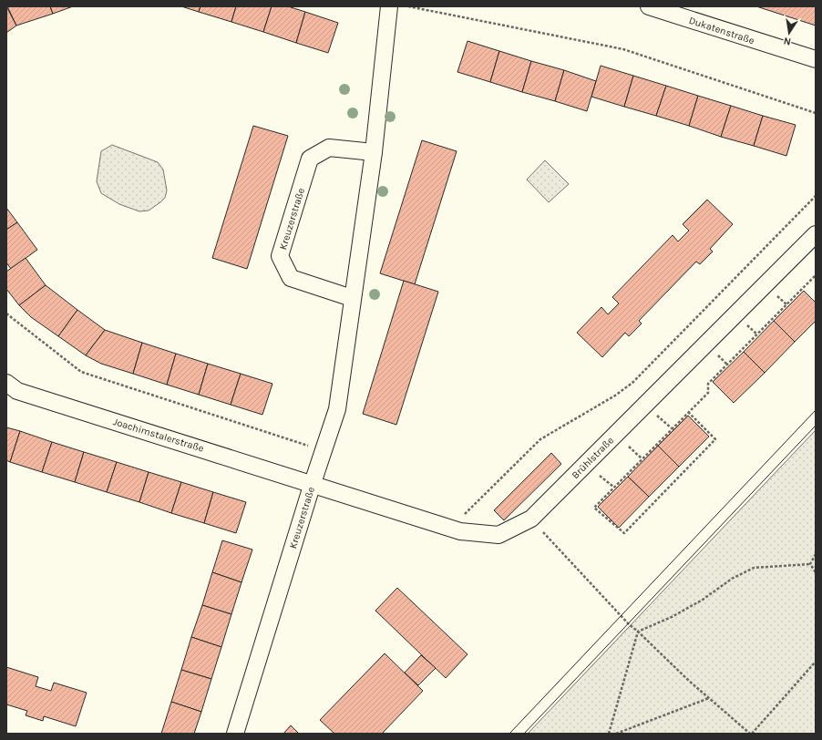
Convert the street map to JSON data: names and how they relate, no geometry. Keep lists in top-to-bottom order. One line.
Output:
{"streets":{"street":["Dukatenstraße","Kreuzerstraße","Joachimstalerstraße","Brühlstraße"]},"crossings":[["Kreuzerstraße","Joachimstalerstraße"],["Kreuzerstraße","Brühlstraße"],["Joachimstalerstraße","Brühlstraße"]],"north":"bottom"}
